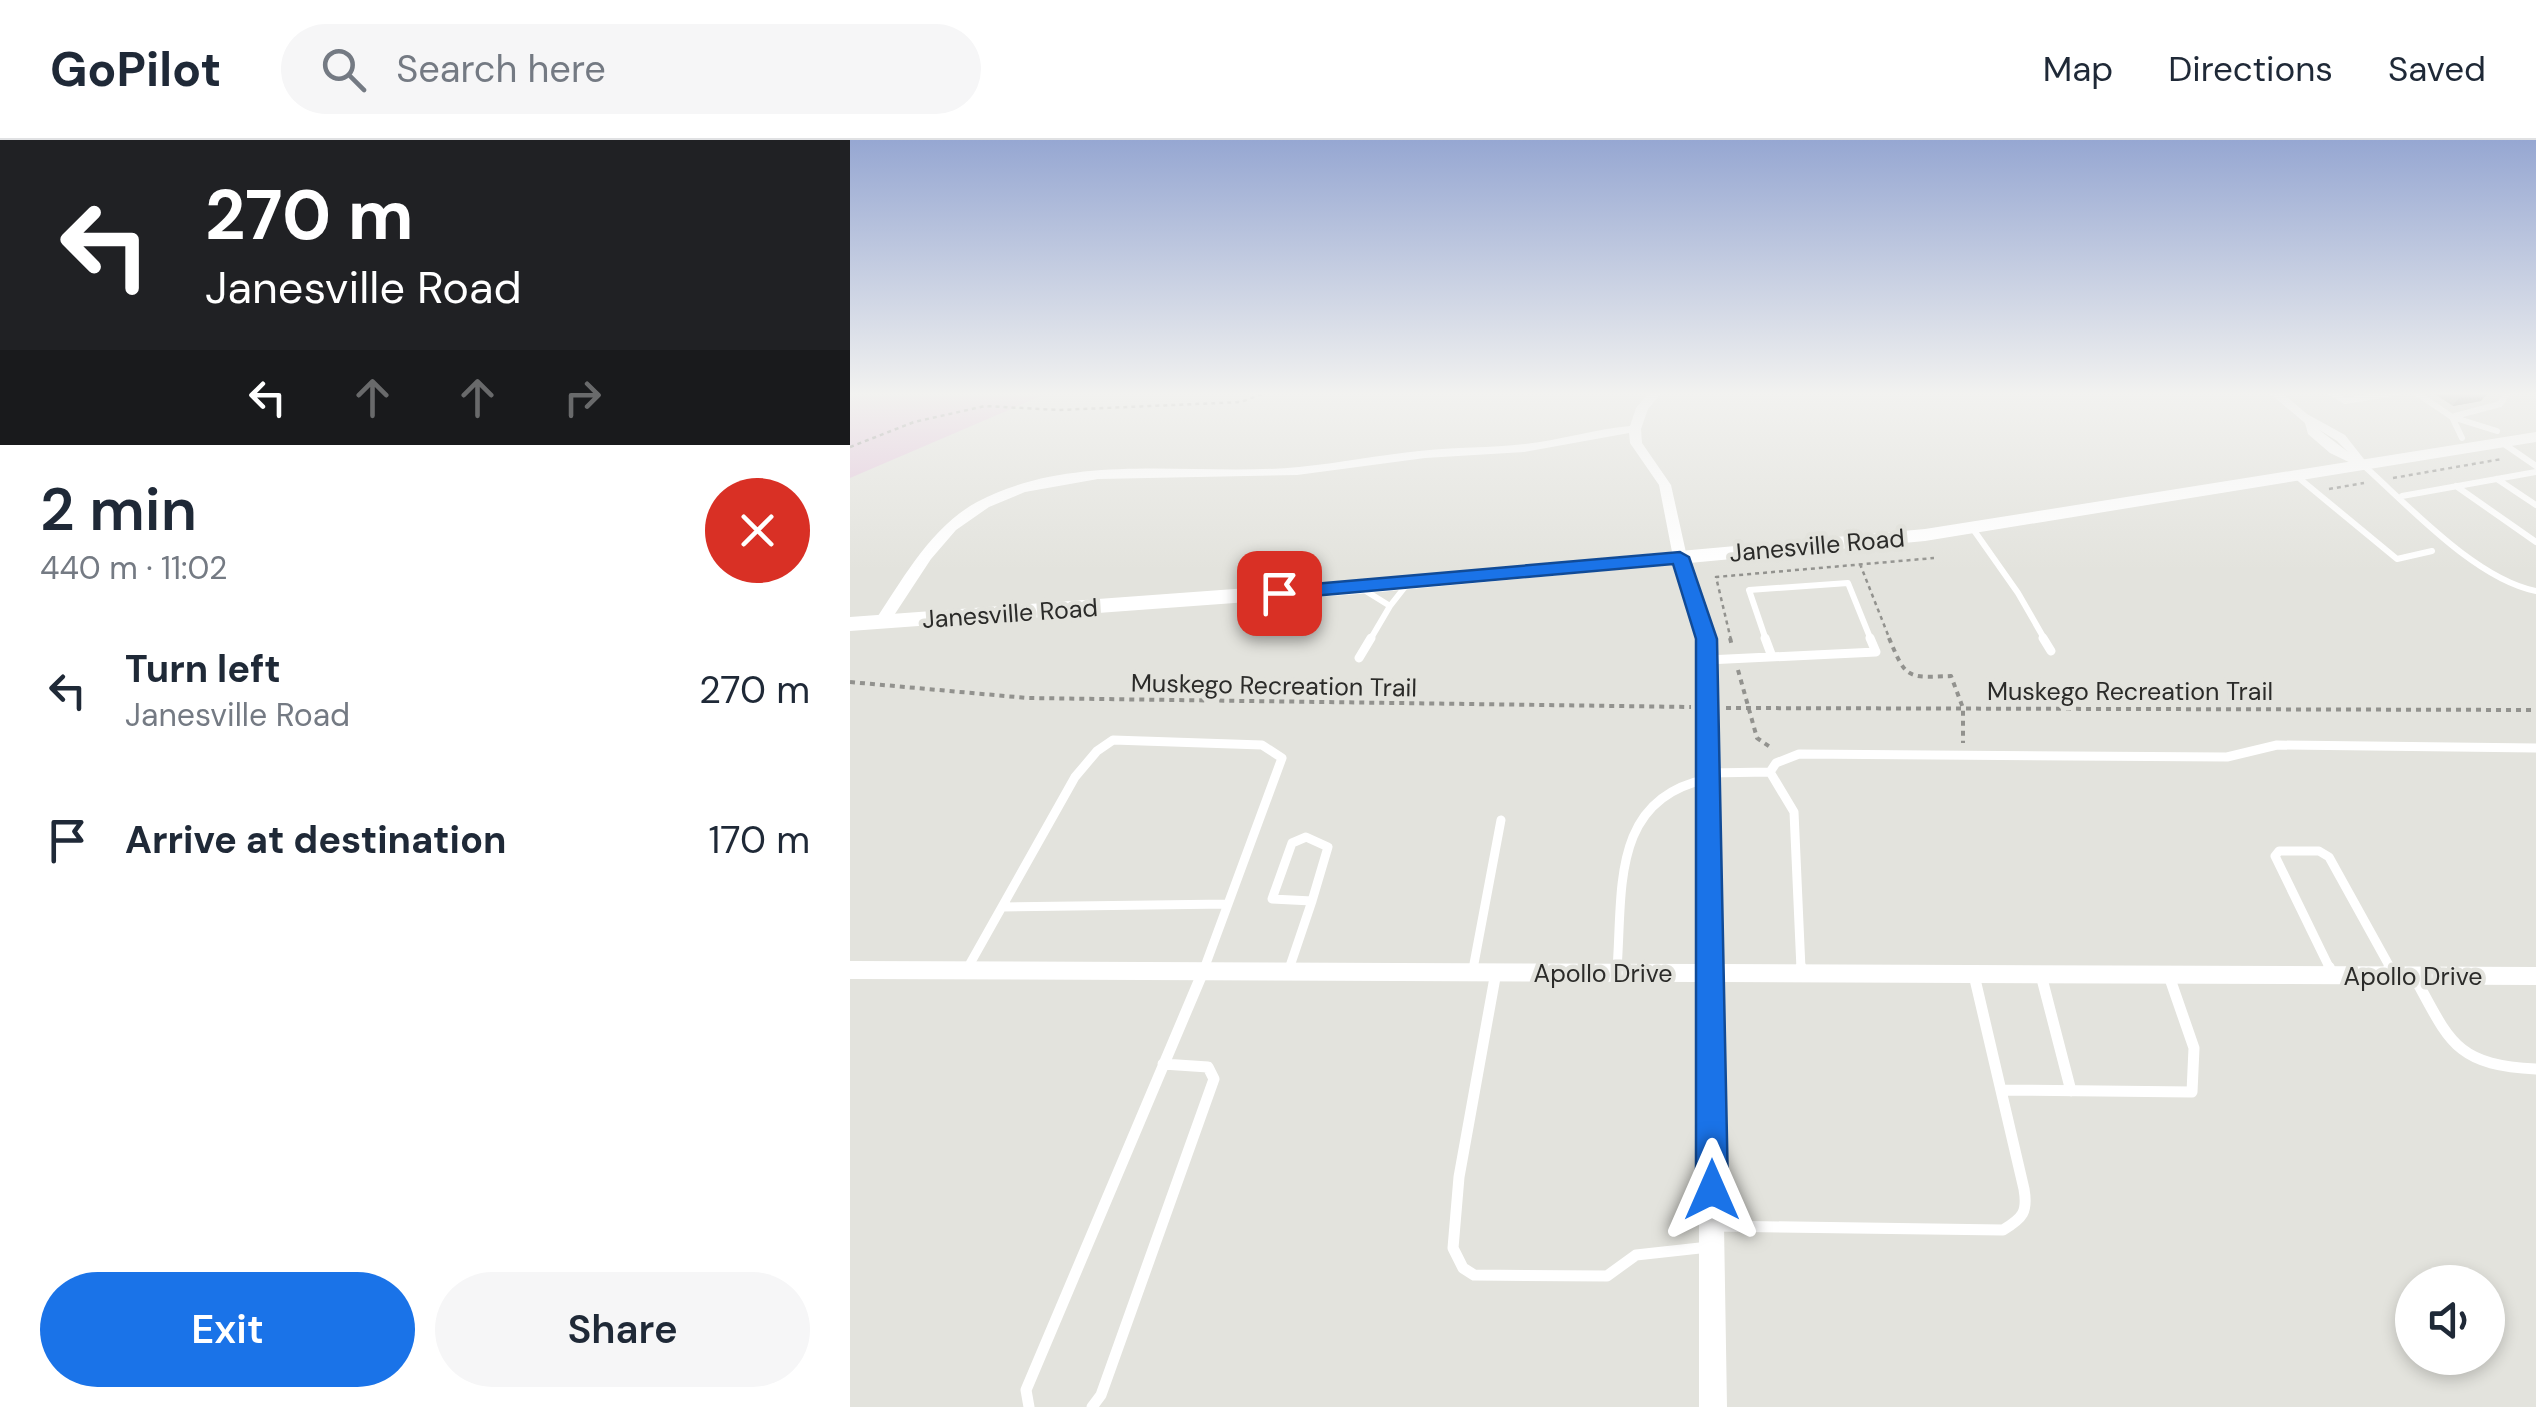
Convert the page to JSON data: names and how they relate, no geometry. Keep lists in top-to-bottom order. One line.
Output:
{"streets":{"main road":["Janesville Road"],"street":["Apollo Drive"],"path":["Muskego Recreation Trail"]},"page":{"header":"GoPilot","search":"Search here","nav":["Map","Directions","Saved"],"turn":["270 m","Janesville Road"],"heading":["2 min","440 m · 11:02"],"list":[{"name":"Turn left","note":"Janesville Road","value":"270 m"},{"name":"Arrive at destination","value":"170 m"}],"buttons":["Exit","Share"]}}
